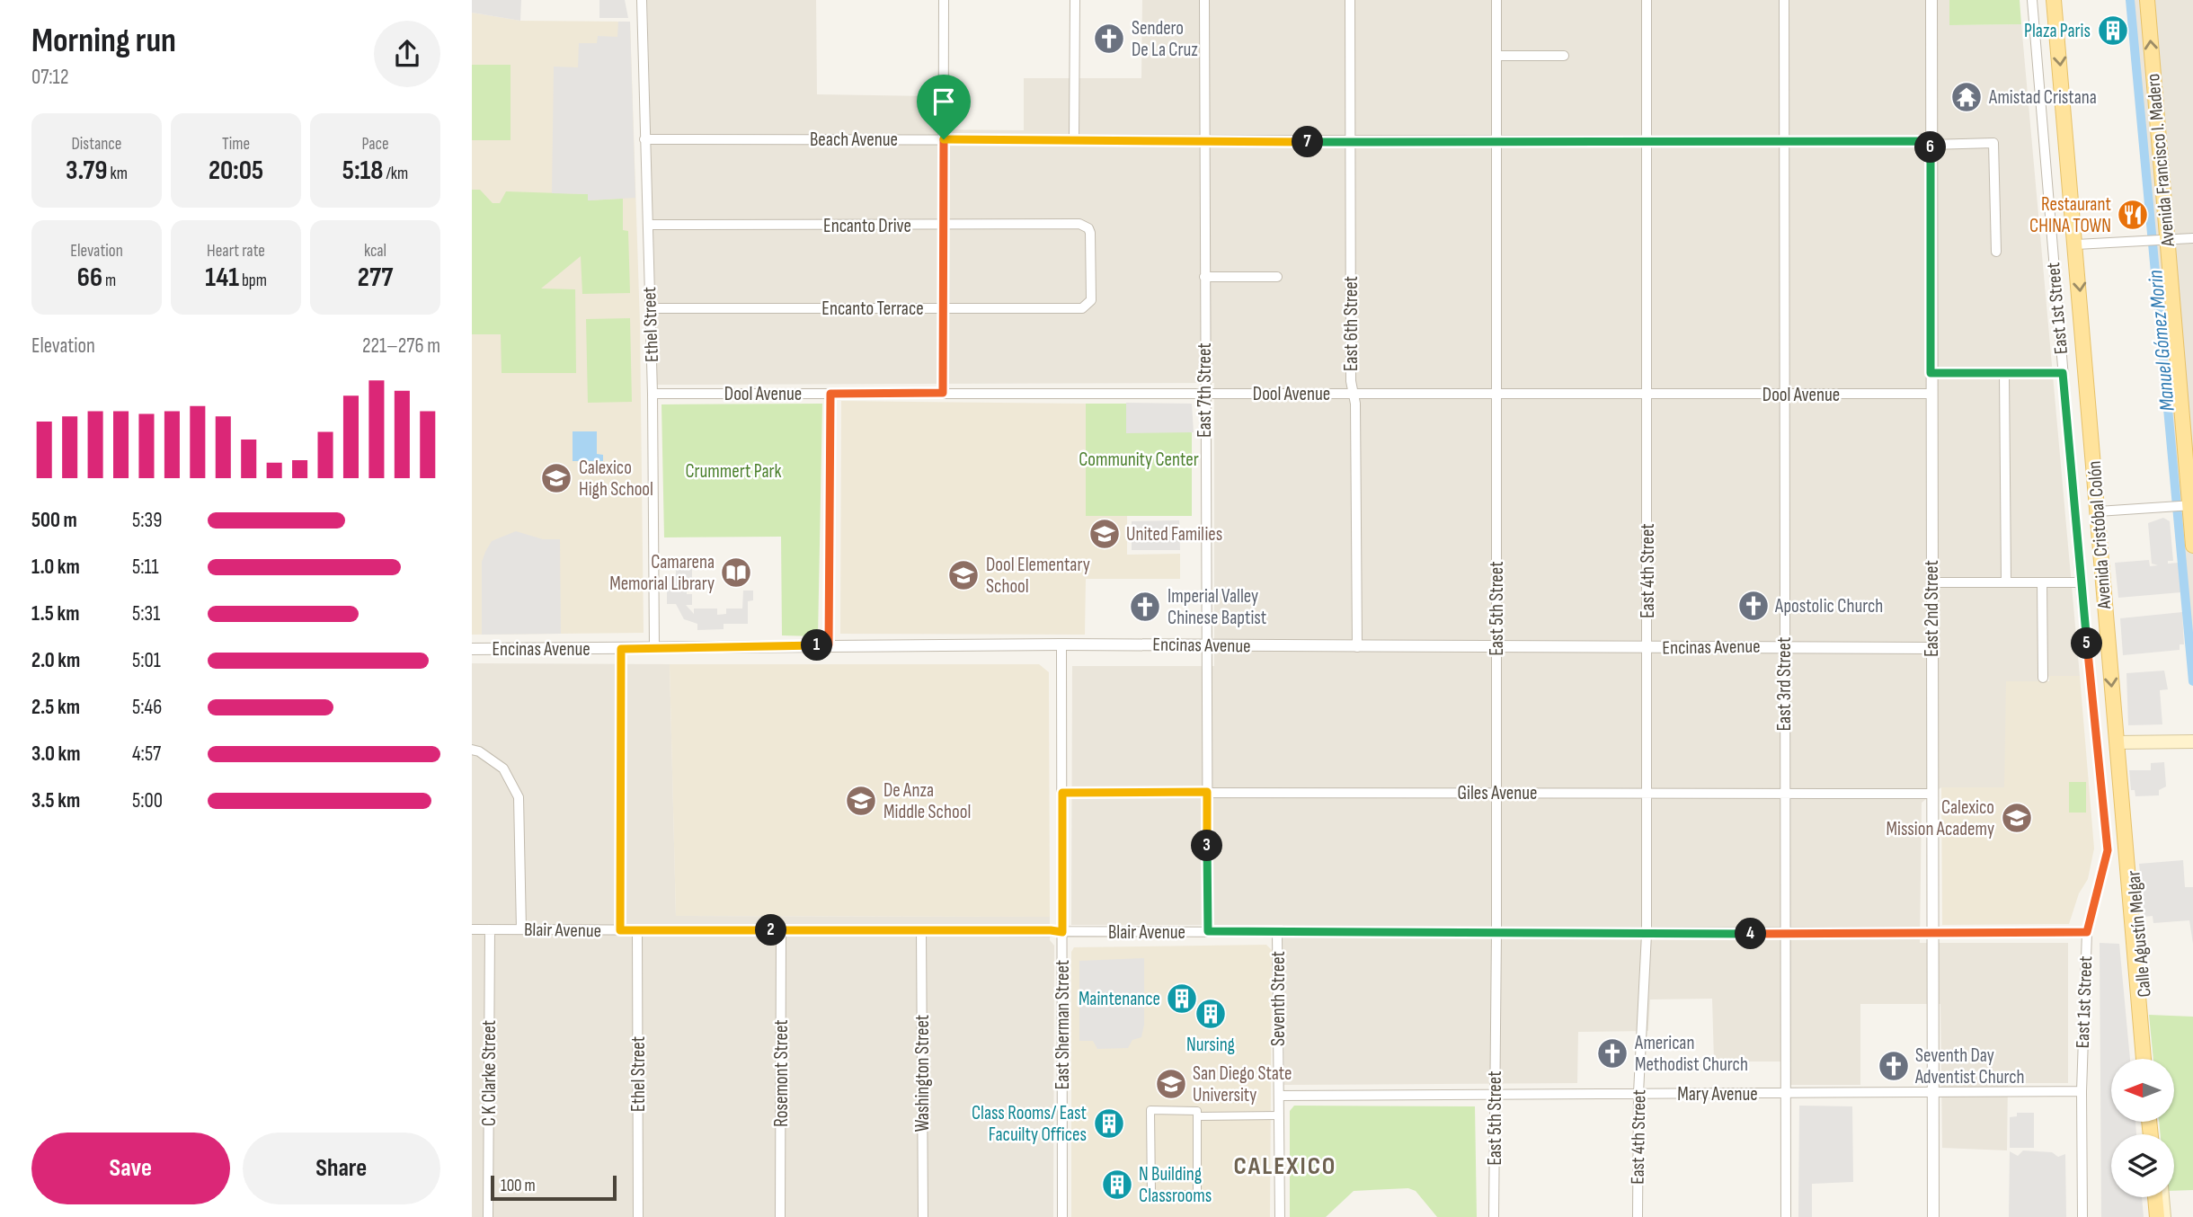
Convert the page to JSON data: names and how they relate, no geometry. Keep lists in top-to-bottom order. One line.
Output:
{"streets":{"main road":["Avenida Francisco I. Madero","Avenida Cristóbal Colón","Calle Agustín Melgar"],"street":["Beach Avenue","Encanto Drive","Encanto Terrace","East 1st Street","East 6th Street","Ethel Street","East 7th Street","Dool Avenue","East 4th Street","East 5th Street","East 2nd Street","Encinas Avenue","East 3rd Street","Giles Avenue","Blair Avenue","Seventh Street","East Sherman Street","C K Clarke Street","Rosemont Street","Washington Street","Mary Avenue"]},"crossings":[["Beach Avenue","East 6th Street"],["Beach Avenue","Ethel Street"],["Beach Avenue","East 7th Street"],["Beach Avenue","East 4th Street"],["Beach Avenue","East 5th Street"],["Beach Avenue","East 2nd Street"],["Beach Avenue","East 3rd Street"],["Encanto Drive","Encanto Terrace"],["Encanto Drive","Ethel Street"],["Encanto Terrace","Ethel Street"],["East 1st Street","Blair Avenue"],["East 1st Street","Mary Avenue"],["East 6th Street","Dool Avenue"],["East 6th Street","Encinas Avenue"],["Ethel Street","Dool Avenue"],["Ethel Street","Encinas Avenue"],["Ethel Street","Blair Avenue"],["East 7th Street","Dool Avenue"],["East 7th Street","Encinas Avenue"],["East 7th Street","Giles Avenue"],["East 7th Street","Blair Avenue"],["Dool Avenue","East 4th Street"],["Dool Avenue","East 5th Street"],["Dool Avenue","East 2nd Street"],["Dool Avenue","East 3rd Street"],["Avenida Cristóbal Colón","Calle Agustín Melgar"],["East 4th Street","Encinas Avenue"],["East 4th Street","Giles Avenue"],["East 4th Street","Blair Avenue"],["East 4th Street","Mary Avenue"],["East 5th Street","Encinas Avenue"],["East 5th Street","Giles Avenue"],["East 5th Street","Blair Avenue"],["East 5th Street","Mary Avenue"],["East 2nd Street","Encinas Avenue"],["East 2nd Street","Giles Avenue"],["East 2nd Street","Blair Avenue"],["East 2nd Street","Mary Avenue"],["Encinas Avenue","East 3rd Street"],["Encinas Avenue","East Sherman Street"],["East 3rd Street","Giles Avenue"],["East 3rd Street","Blair Avenue"],["East 3rd Street","Mary Avenue"],["Giles Avenue","East Sherman Street"],["Blair Avenue","Seventh Street"],["Blair Avenue","East Sherman Street"],["Blair Avenue","C K Clarke Street"],["Blair Avenue","Rosemont Street"],["Blair Avenue","Washington Street"],["Seventh Street","Mary Avenue"]],"one_way":["Avenida Francisco I. Madero","Avenida Cristóbal Colón"],"districts":["CALEXICO"],"water":["Manuel Gómez Morin"],"parks":["Community Center","Crummert Park"],"places":{"building":["Plaza Paris","Maintenance","Nursing","Class Rooms/ East Facuilty Offices","N Building Classrooms"],"church":["Sendero De La Cruz","Apostolic Church","Imperial Valley Chinese Baptist","American Methodist Church","Seventh Day Adventist Church"],"temple":["Amistad Cristana"],"restaurant":["Restaurant CHINA TOWN"],"school or university":["Calexico High School","United Families","Dool Elementary School","De Anza Middle School","Calexico Mission Academy","San Diego State University"],"library":["Camarena Memorial Library"]},"scale_bar":"100 m","north":"left","page":{"heading":["Morning run","07:12"],"stats":[["Distance","3.79 km"],["Time","20:05"],["Pace","5:18 /km"],["Elevation","66 m"],["Heart rate","141 bpm"],["kcal","277"]],"pins":["7","6","5","1","3","2","4"],"chart":["Elevation","221–276 m"],"list":[{"name":"500 m","note":"5:39"},{"name":"1.0 km","note":"5:11"},{"name":"1.5 km","note":"5:31"},{"name":"2.0 km","note":"5:01"},{"name":"2.5 km","note":"5:46"},{"name":"3.0 km","note":"4:57"},{"name":"3.5 km","note":"5:00"}],"buttons":["Save","Share"],"scale":"100 m"}}
